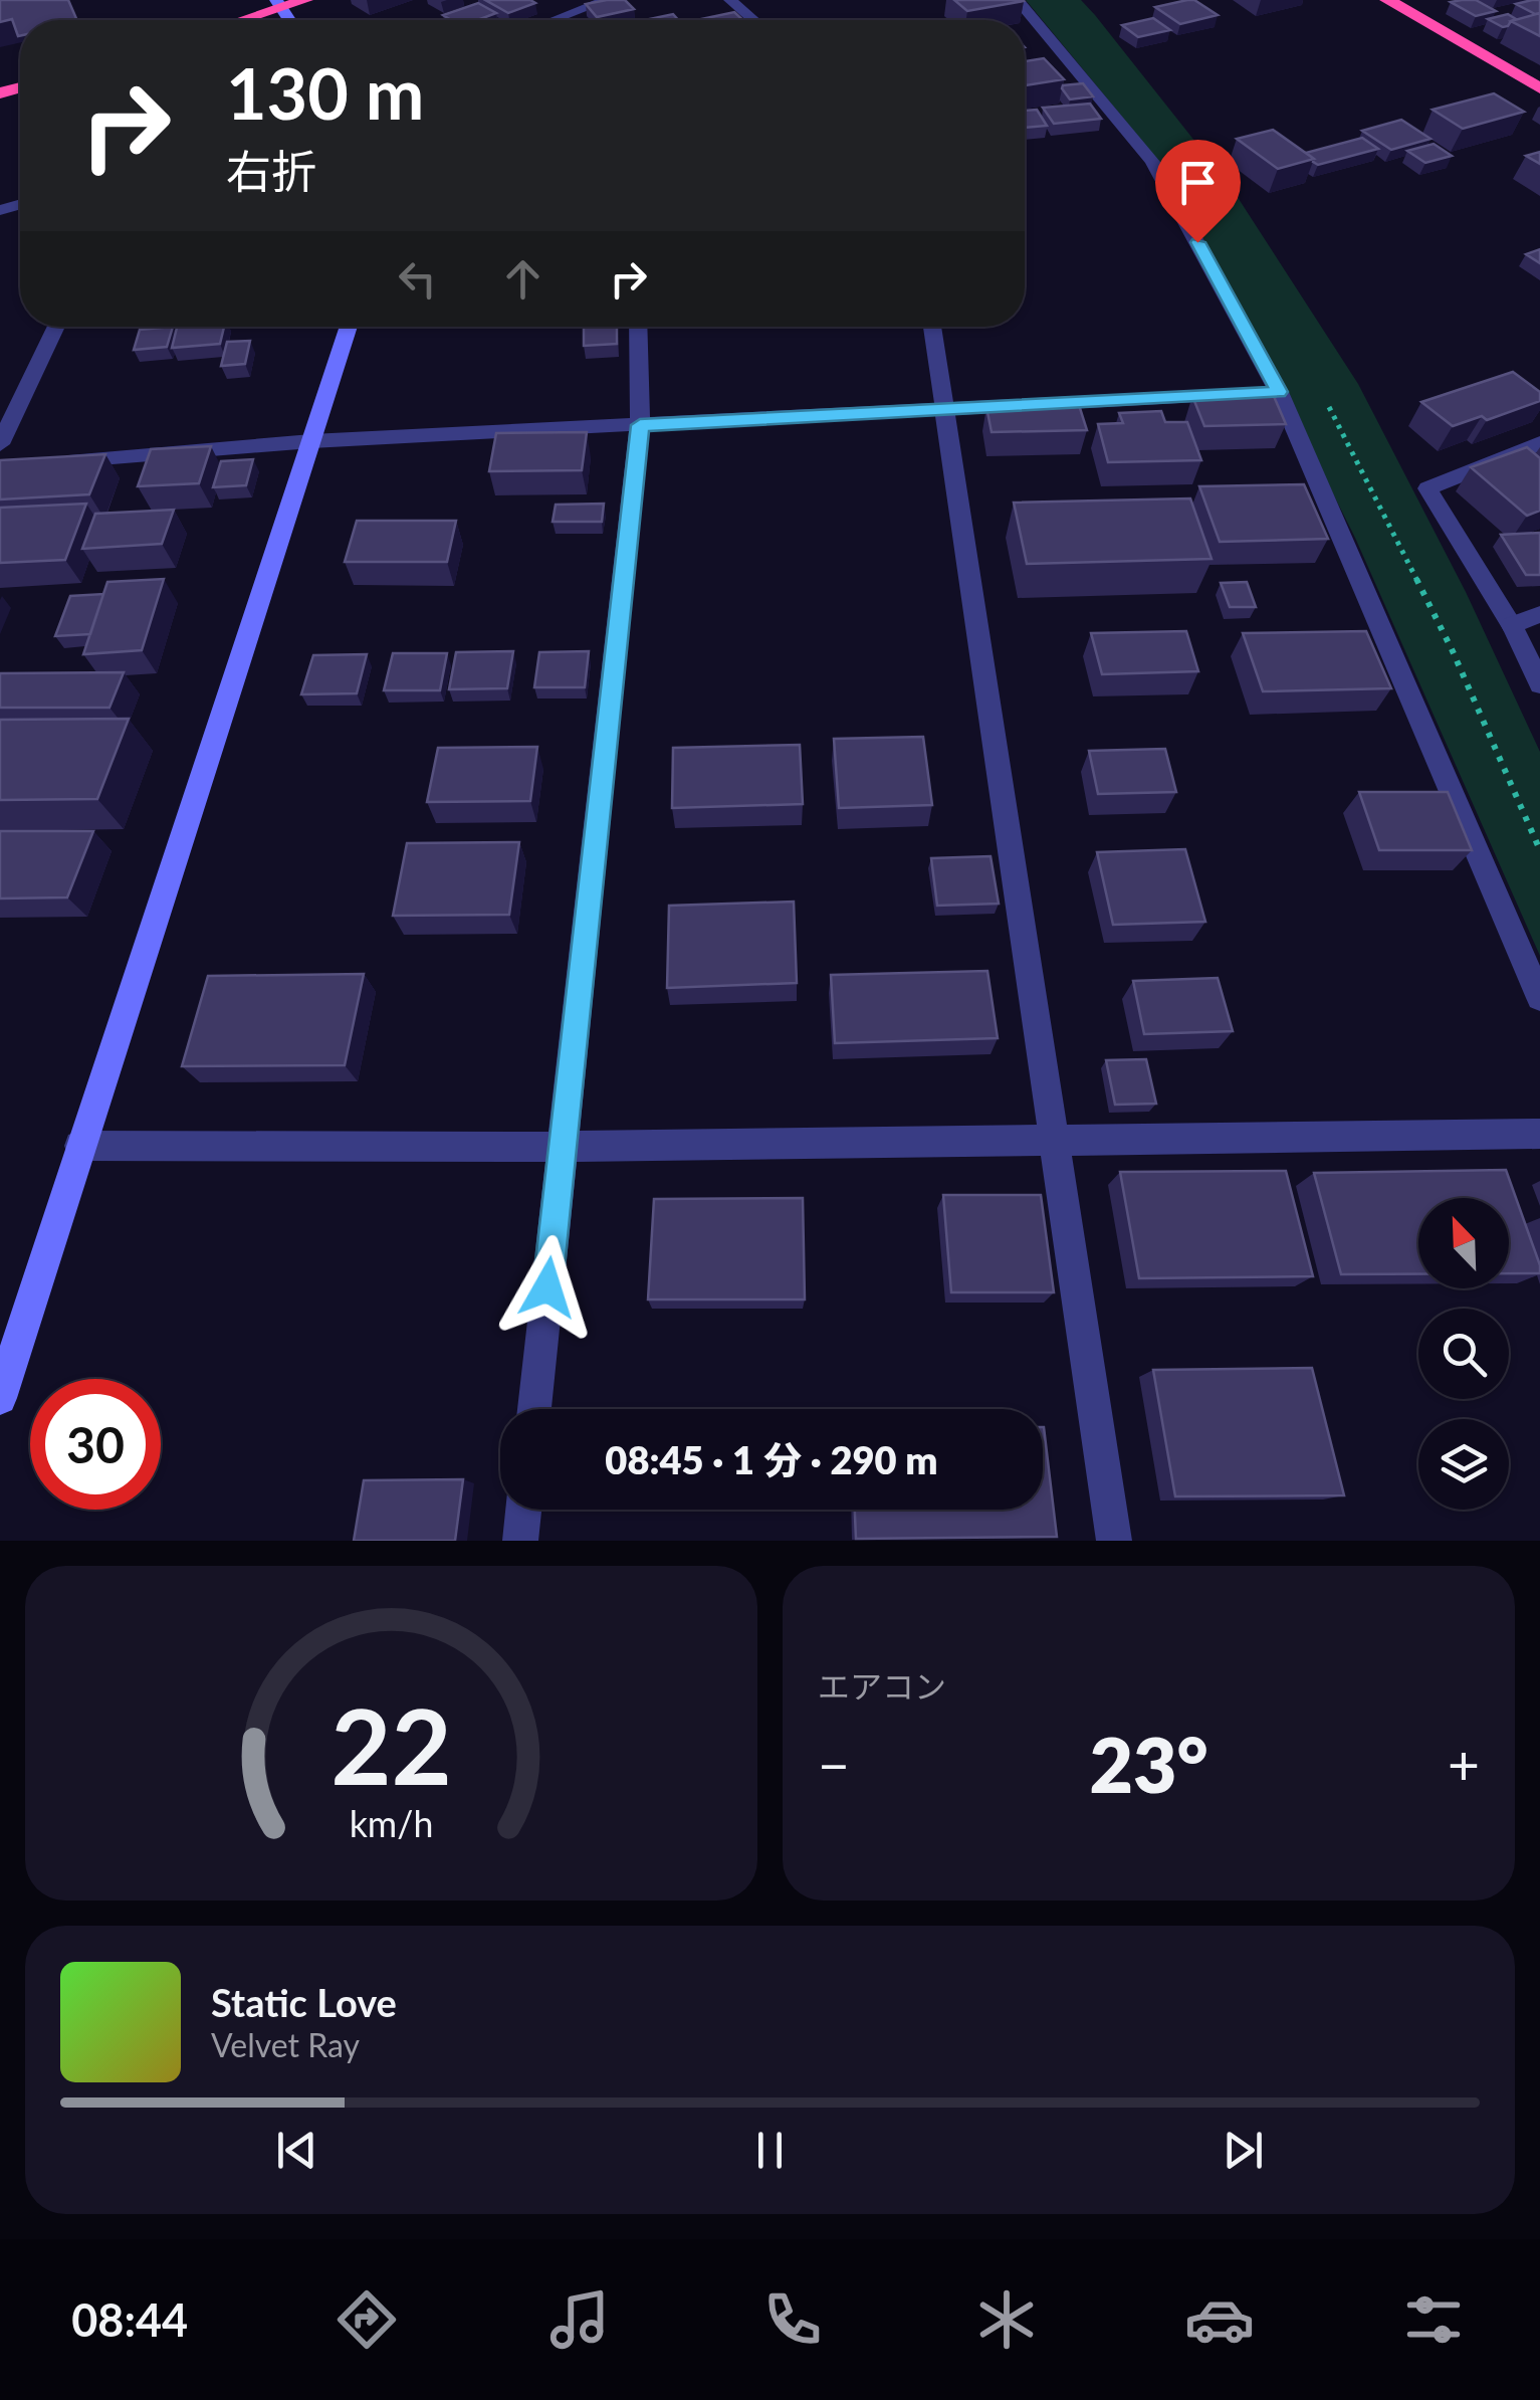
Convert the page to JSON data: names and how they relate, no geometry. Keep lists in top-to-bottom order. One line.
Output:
{"north":"top left","page":{"turn":["130 m","右折"],"limit":"30","trip":"08:45 · 1 分 · 290 m","tile":"エアコン","heat":["−","23°","+"],"song":["Static Love","Velvet Ray"],"tabs":"08:44","gauge":["22","km/h"]}}
